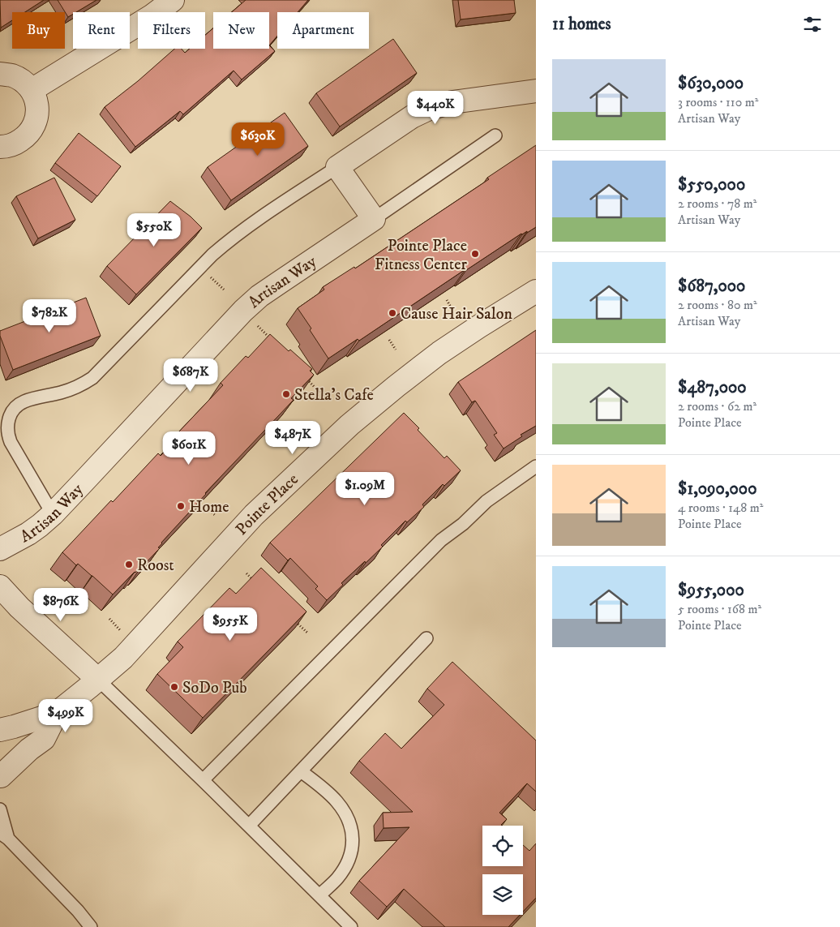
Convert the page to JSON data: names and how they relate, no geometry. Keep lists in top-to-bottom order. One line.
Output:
{"streets":{"street":["Artisan Way","Pointe Place"]},"places":["Pointe Place Fitness Center","Cause Hair Salon","Stella's Cafe","Home","Roost","SoDo Pub"],"page":{"heading":"11 homes","chip":["Buy","Rent","Filters","New","Apartment"],"list":[{"name":"$630,000","note":"3 rooms · 110 m² · Artisan Way"},{"name":"$550,000","note":"2 rooms · 78 m² · Artisan Way"},{"name":"$687,000","note":"2 rooms · 80 m² · Artisan Way"},{"name":"$487,000","note":"2 rooms · 62 m² · Pointe Place"},{"name":"$1,090,000","note":"4 rooms · 148 m² · Pointe Place"},{"name":"$955,000","note":"5 rooms · 168 m² · Pointe Place"}],"price":["$440K","$630K","$550K","$782K","$687K","$487K","$601K","$1.09M","$876K","$955K","$499K"]}}
